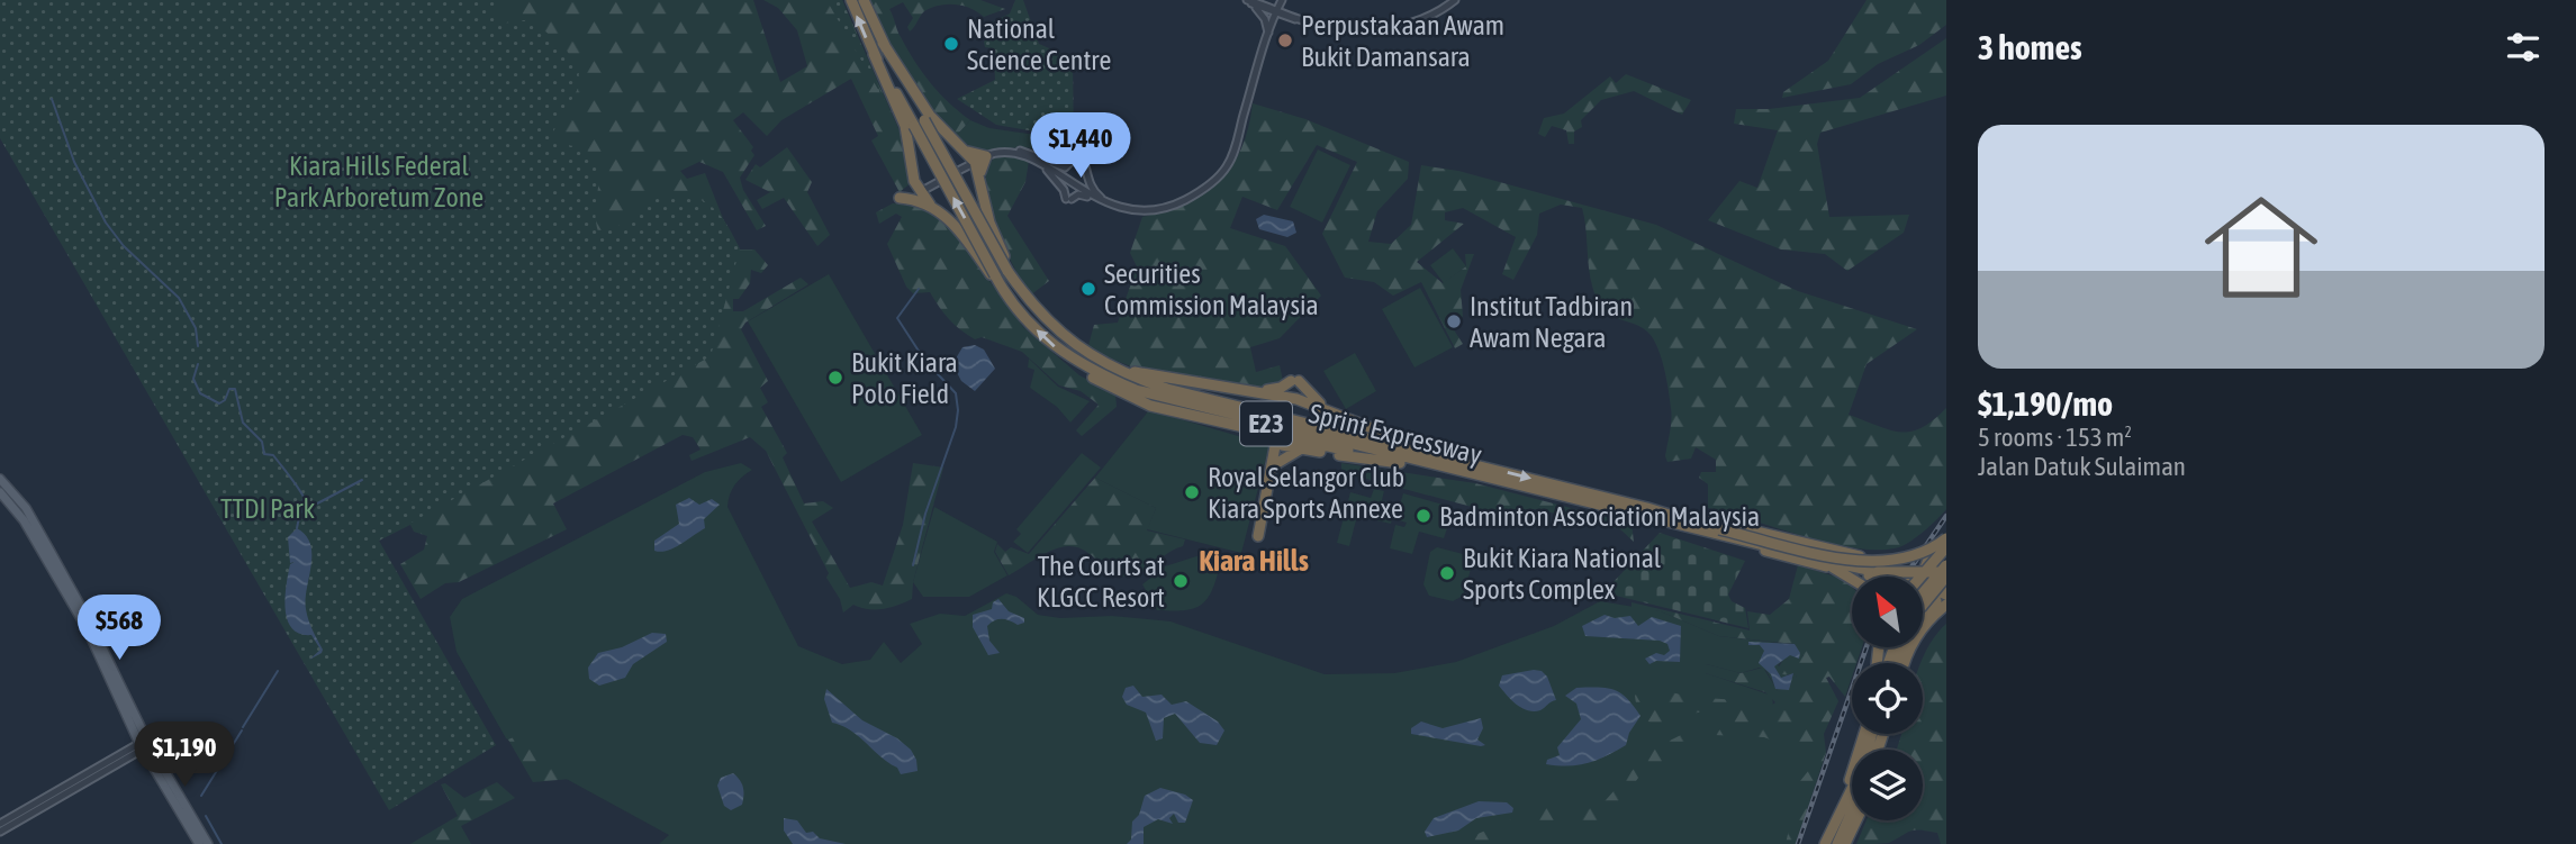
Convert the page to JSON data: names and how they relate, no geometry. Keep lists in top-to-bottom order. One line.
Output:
{"streets":{"highway":["E23","Sprint Expressway"]},"crossings":[["E23","Sprint Expressway"]],"districts":["Kiara Hills"],"parks":["Kiara Hills Federal Park Arboretum Zone","TTDI Park"],"places":["Perpustakaan Awam Bukit Damansara","National Science Centre","Securities Commission Malaysia","Institut Tadbiran Awam Negara","Bukit Kiara Polo Field","Royal Selangor Club Kiara Sports Annexe","Badminton Association Malaysia","Bukit Kiara National Sports Complex","The Courts at KLGCC Resort"],"north":"top left","page":{"heading":"3 homes","list":[{"name":"$1,190/mo","note":"5 rooms · 153 m² · Jalan Datuk Sulaiman"}],"price":["$1,440","$568","$1,190"]}}
